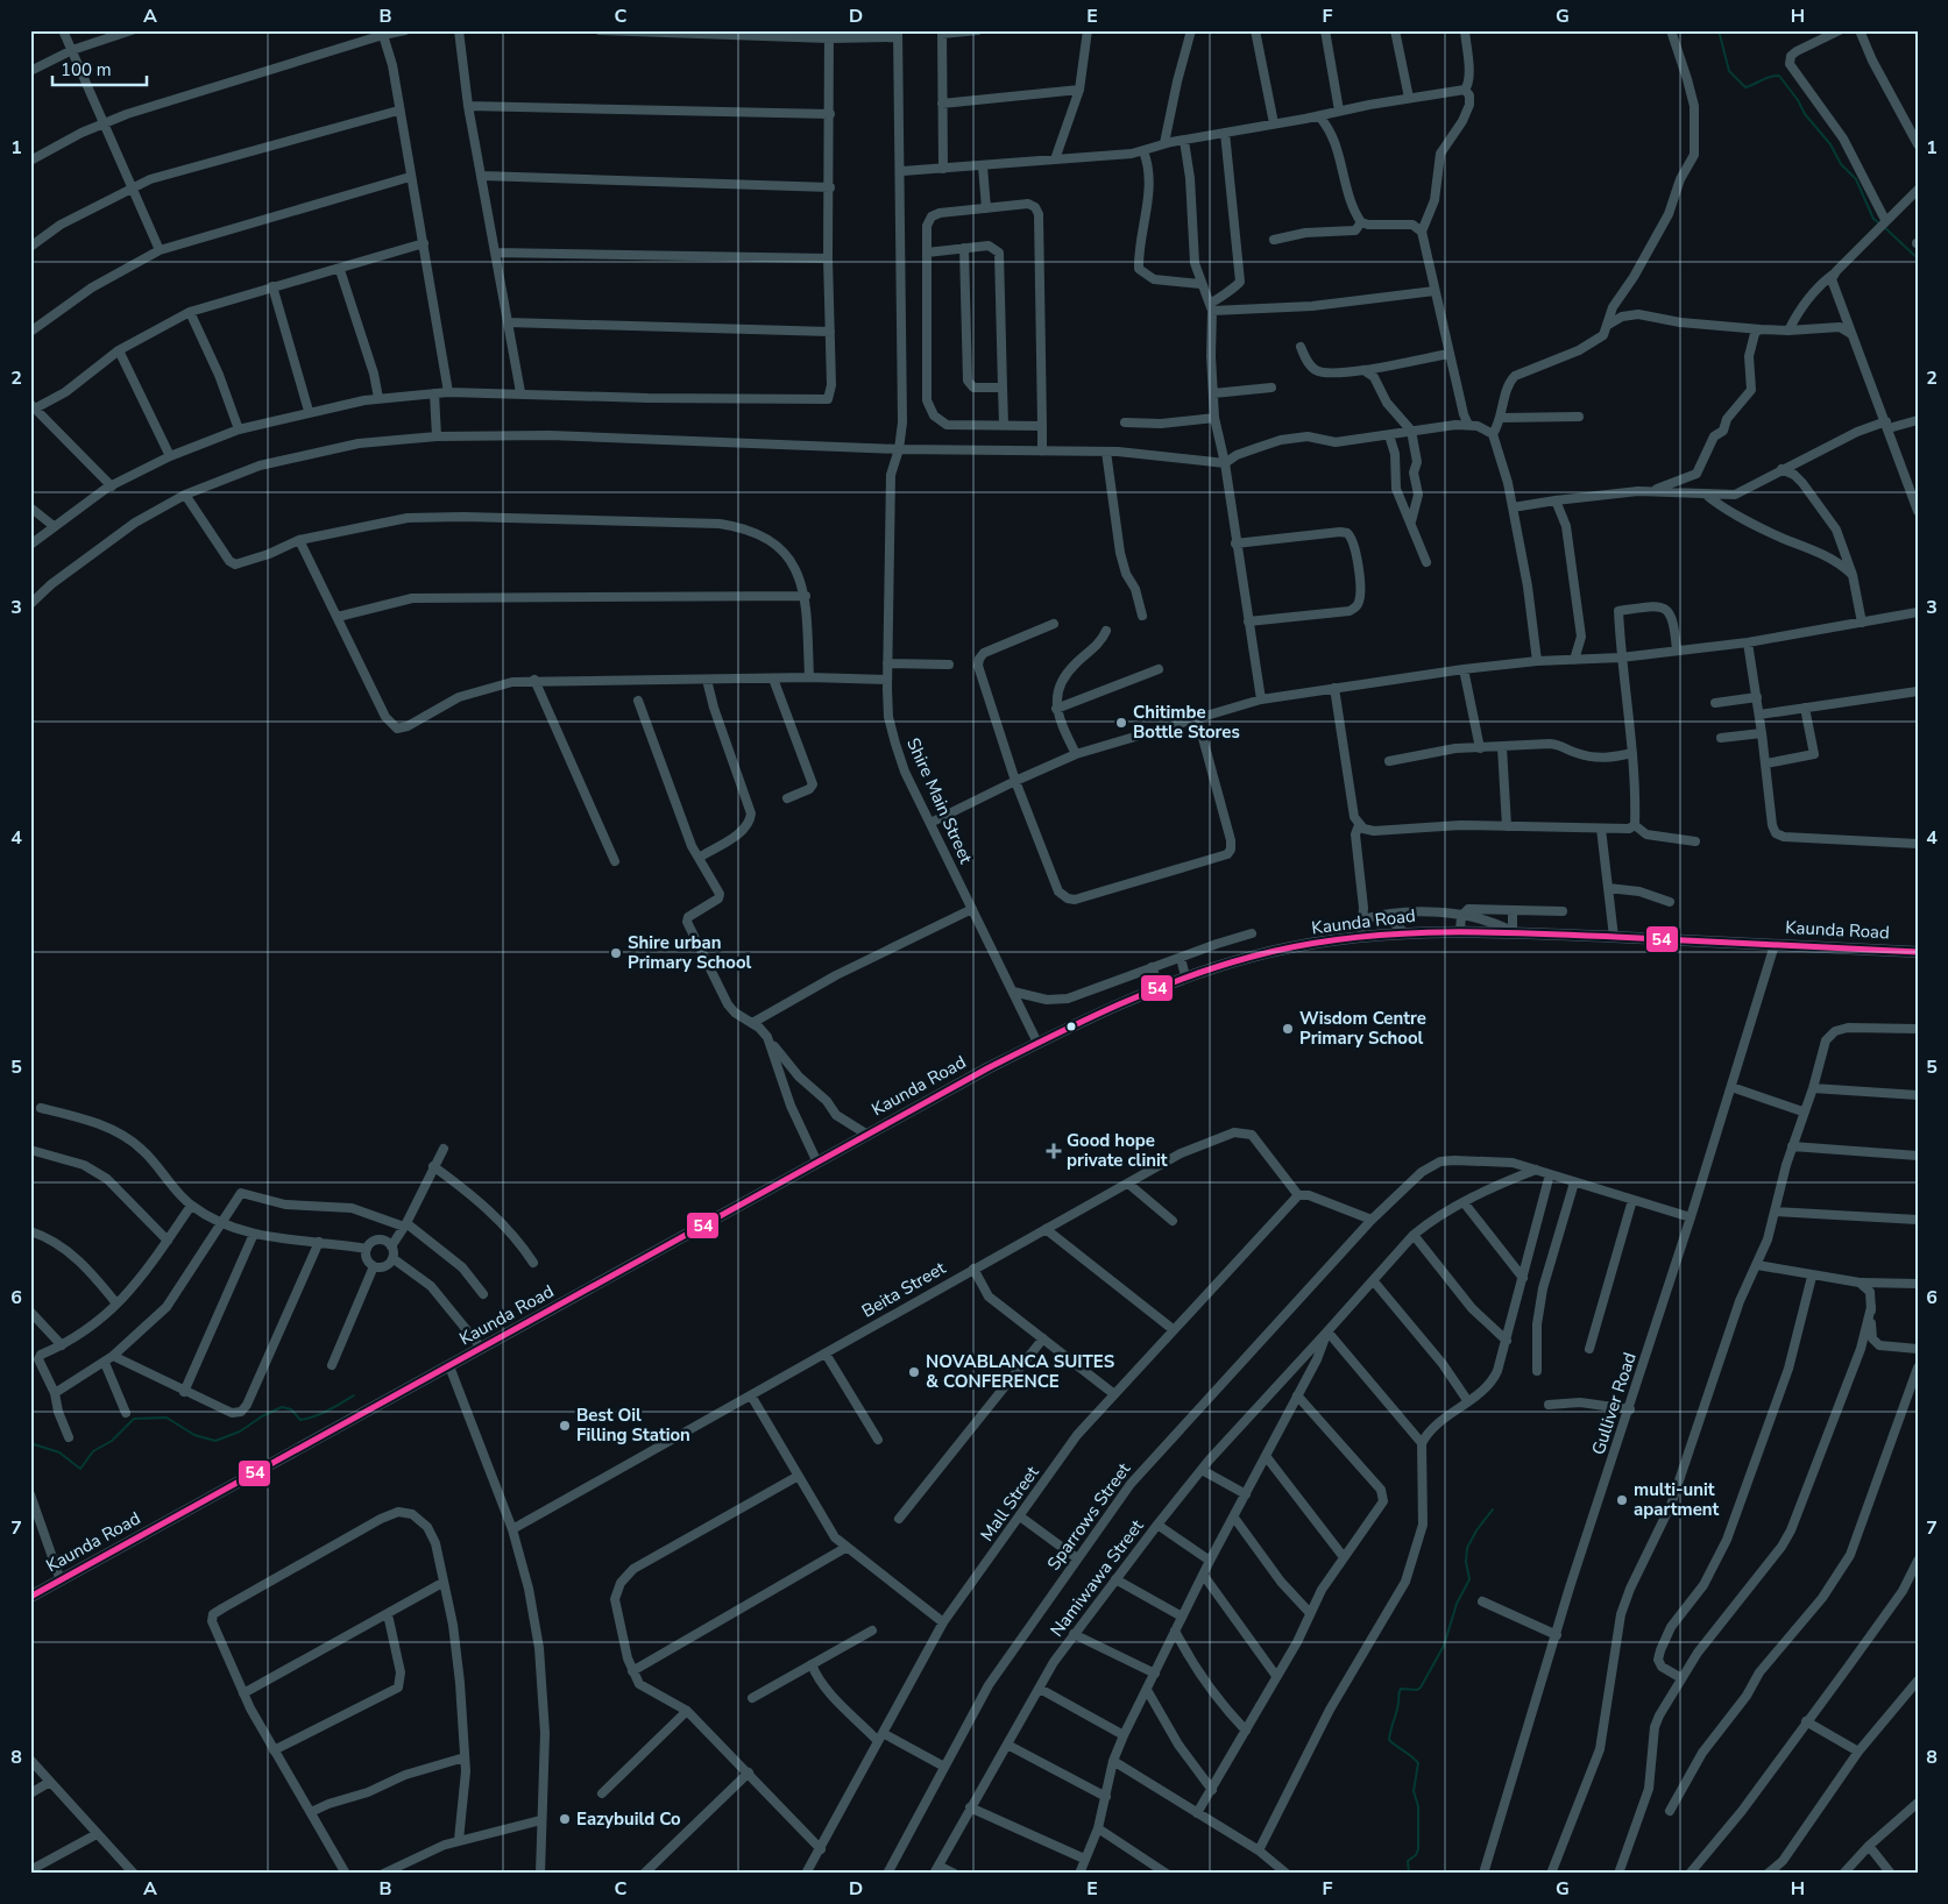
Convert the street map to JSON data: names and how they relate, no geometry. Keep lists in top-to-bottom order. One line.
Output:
{"streets":{"main road":["Kaunda Road"],"street":["Shire Main Street","Beita Street","Gulliver Road","Mall Street","Sparrows Street","Namiwawa Street"]},"crossings":[["Shire Main Street","Kaunda Road"],["Kaunda Road","Gulliver Road"],["Beita Street","Mall Street"],["Gulliver Road","Sparrows Street"]],"places":{"other":["Chitimbe Bottle Stores","Shire urban Primary School","Wisdom Centre Primary School","NOVABLANCA SUITES & CONFERENCE","Best Oil Filling Station","multi-unit apartment","Eazybuild Co"],"health":["Good hope private clinit"]},"lines":["transit line 54"],"scale_bar":"100 m","grid":{"columns":["A","B","C","D","E","F","G","H"],"rows":["1","2","3","4","5","6","7","8"]}}
